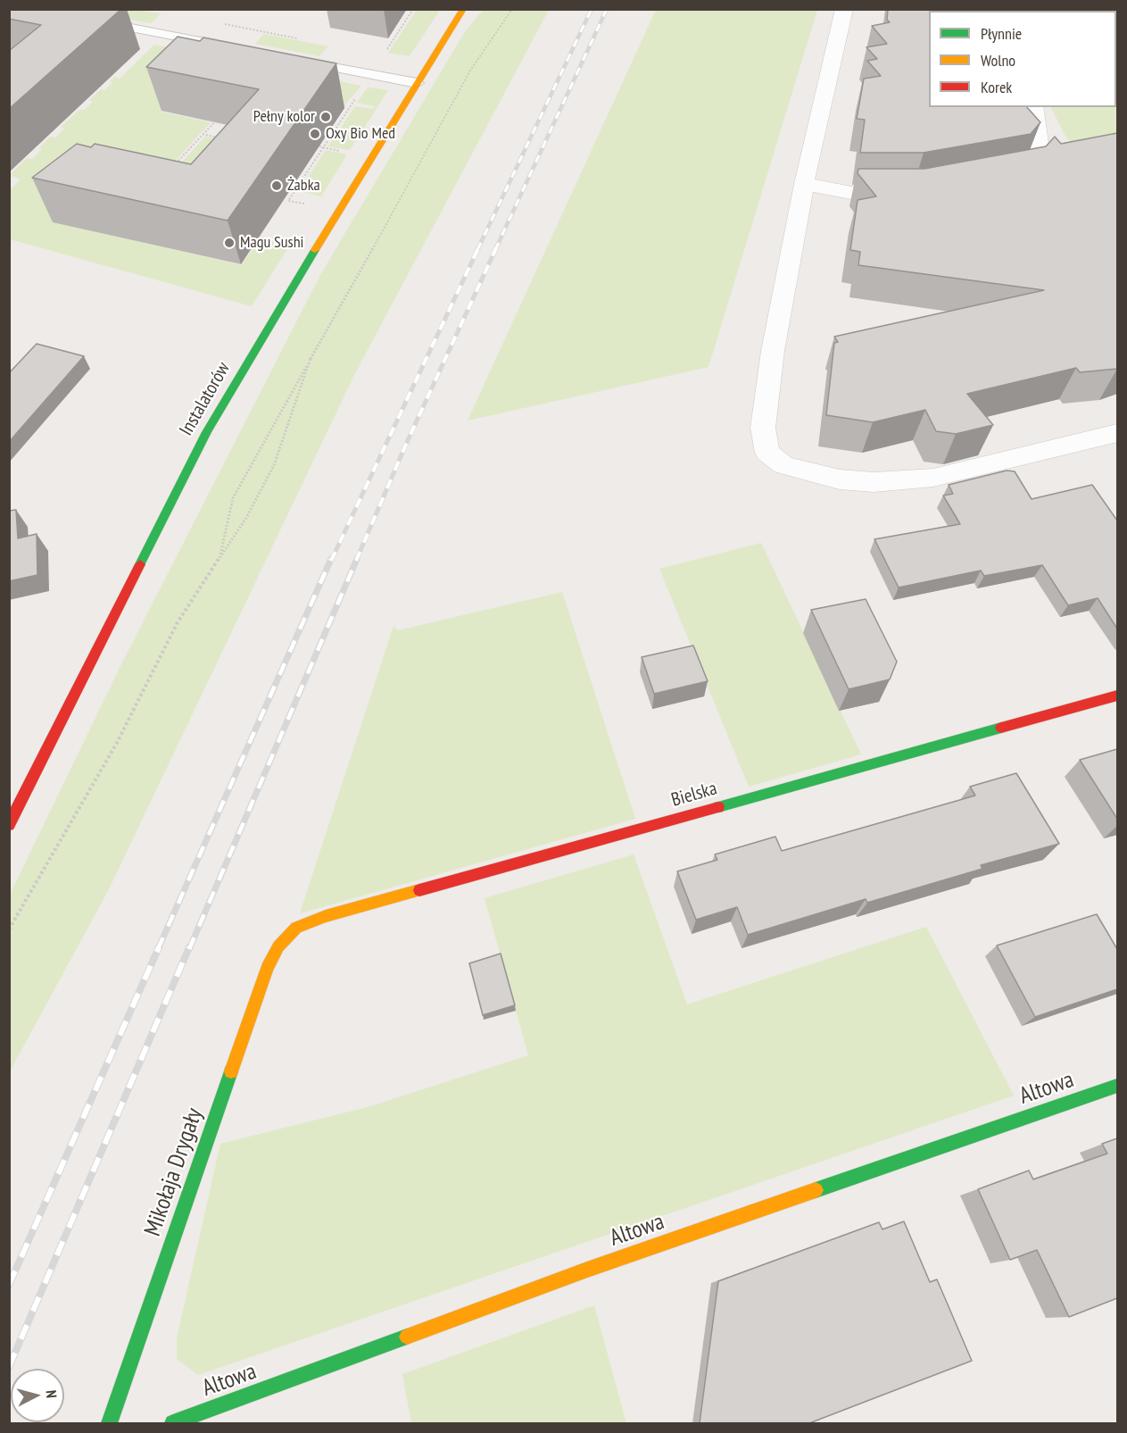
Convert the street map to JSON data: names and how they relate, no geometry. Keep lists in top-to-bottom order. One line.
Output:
{"streets":{"street":["Instalatorów","Bielska","Altowa","Mikołaja Drygały"]},"crossings":[["Bielska","Mikołaja Drygały"]],"places":["Pełny kolor","Oxy Bio Med","Żabka","Magu Sushi"],"legend":["Płynnie","Wolno","Korek"],"north":"right"}
